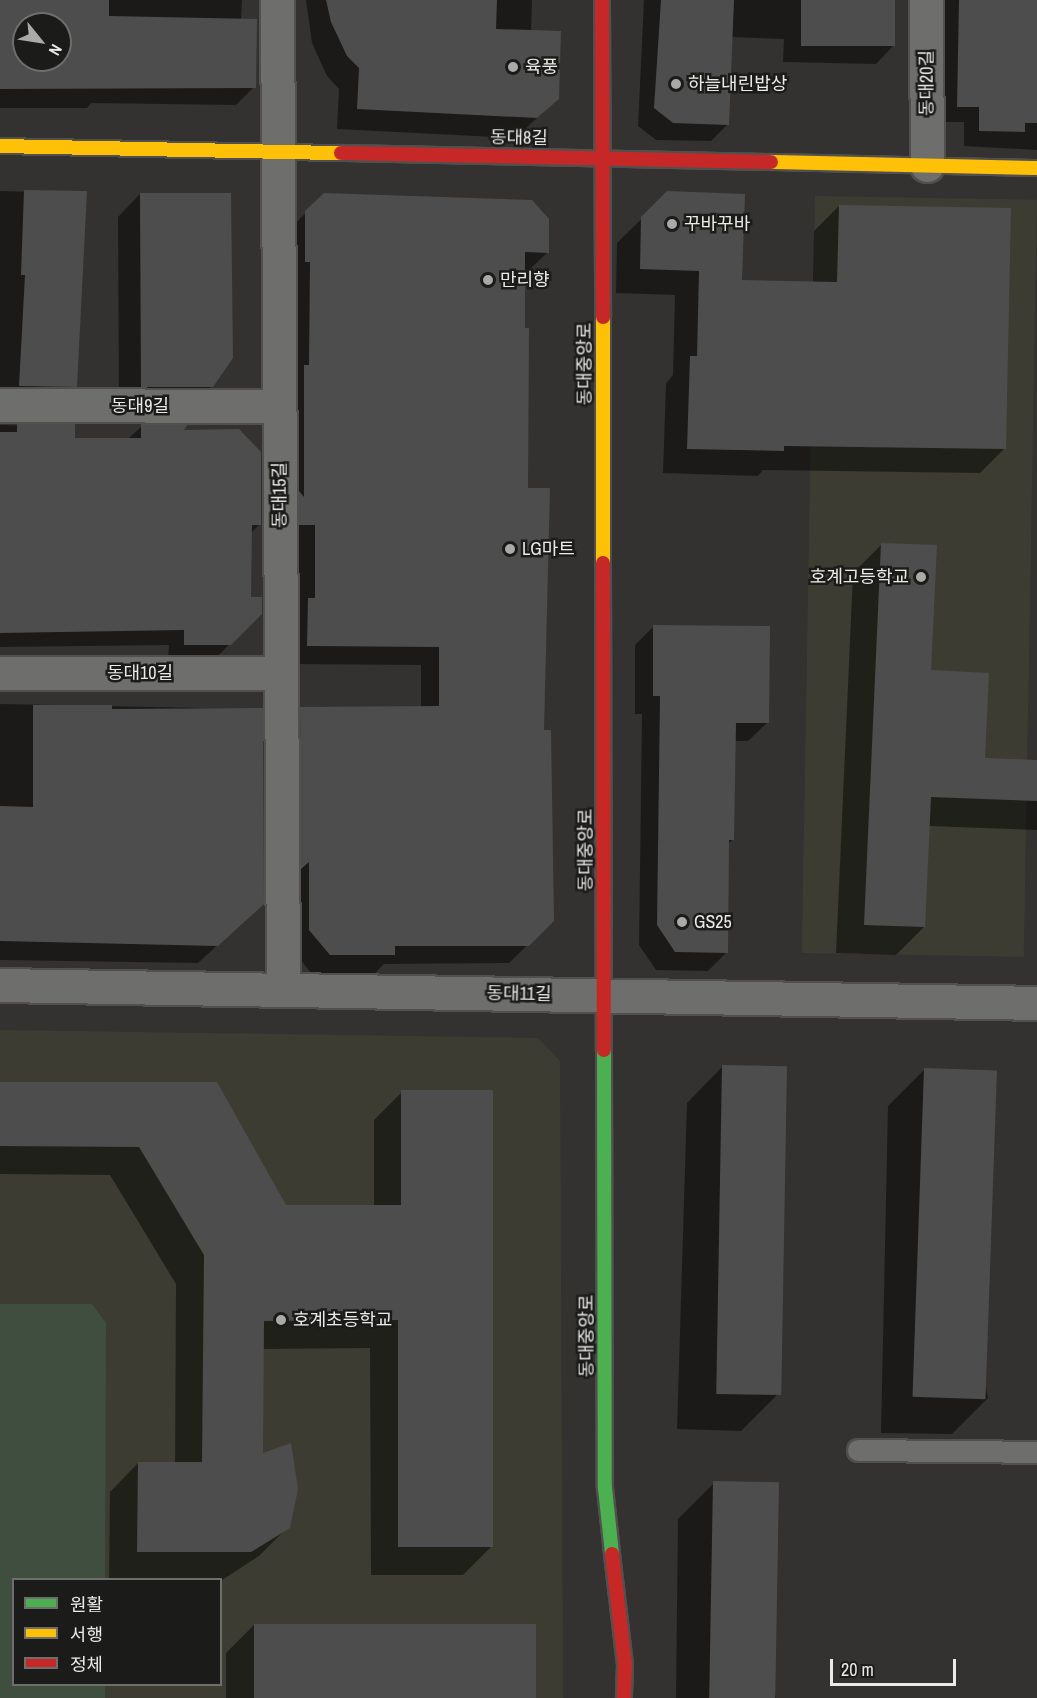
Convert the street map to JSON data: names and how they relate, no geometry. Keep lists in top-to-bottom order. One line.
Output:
{"streets":{"street":["동대20길","동대8길","동대중앙로","동대9길","동대15길","동대10길","동대11길"]},"crossings":[["동대20길","동대8길"],["동대8길","동대중앙로"],["동대8길","동대15길"],["동대중앙로","동대11길"],["동대9길","동대15길"],["동대15길","동대10길"],["동대15길","동대11길"]],"places":["육풍","하늘내린밥상","꾸바꾸바","만리향","LG마트","호계고등학교","GS25","호계초등학교"],"legend":["원활","서행","정체"],"scale_bar":"20 m","north":"bottom right"}
